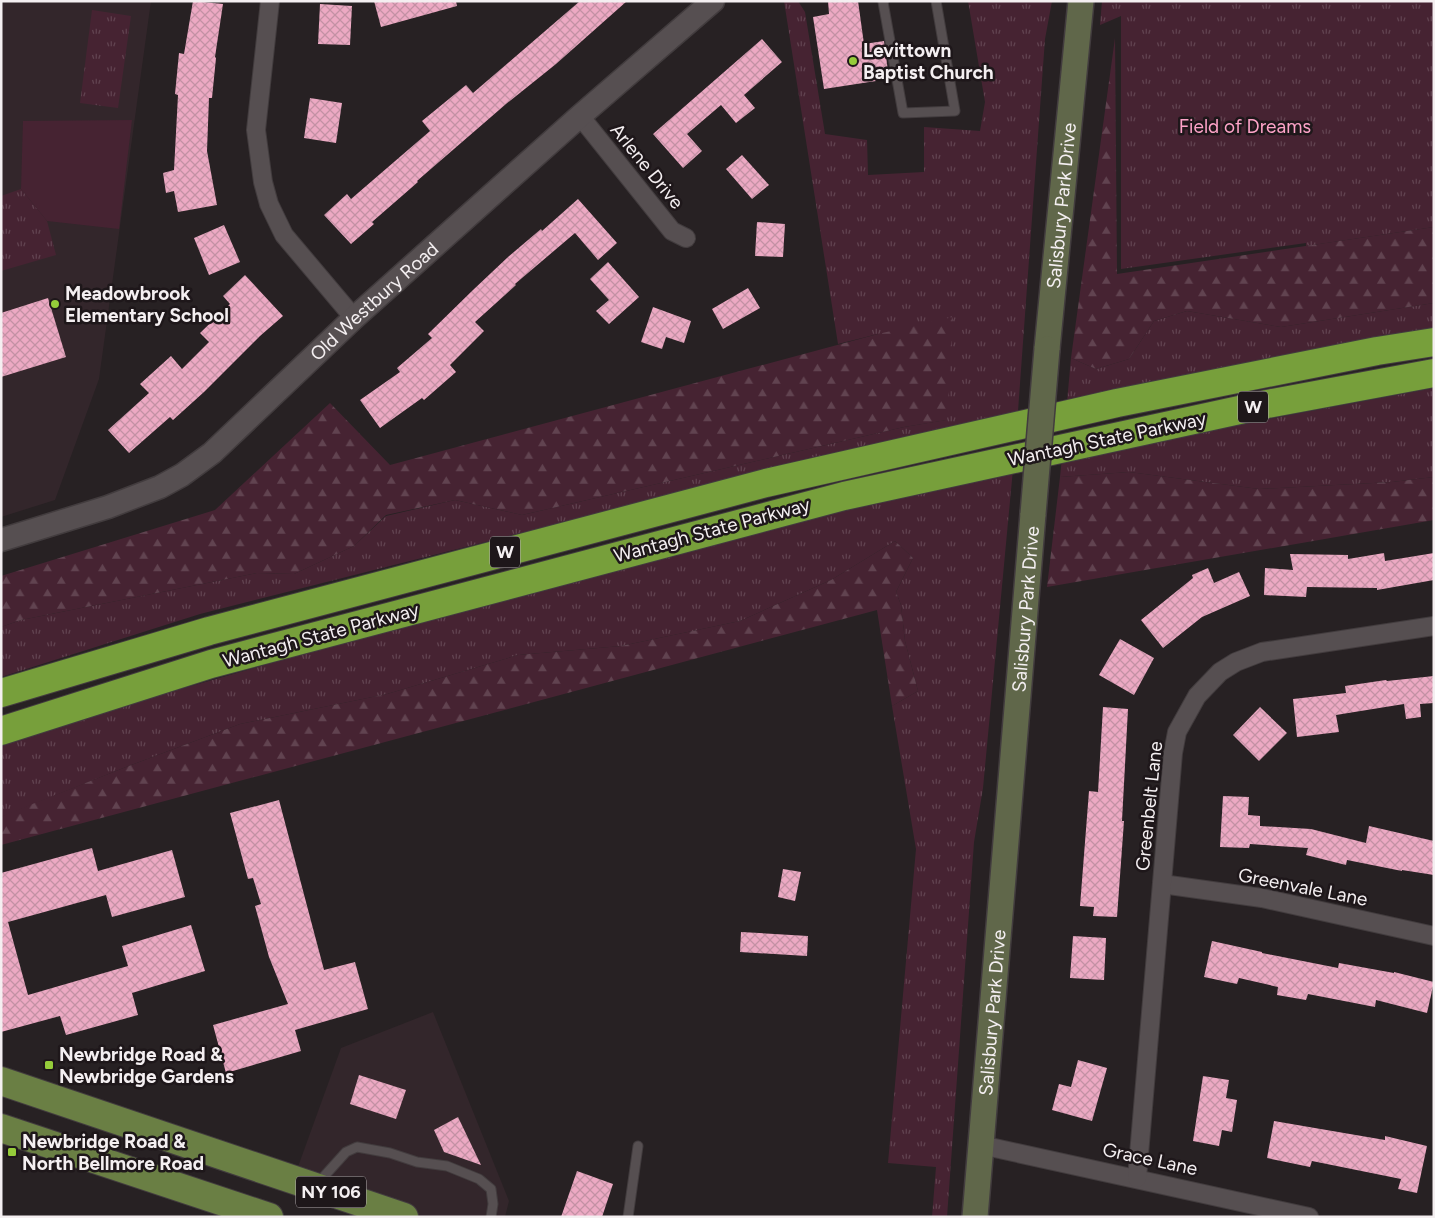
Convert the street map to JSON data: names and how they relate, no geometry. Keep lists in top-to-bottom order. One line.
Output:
{"streets":{"highway":["W","Wantagh State Parkway"],"main road":["Salisbury Park Drive","NY 106"],"street":["Arlene Drive","Old Westbury Road","Greenbelt Lane","Greenvale Lane","Grace Lane"]},"crossings":[["Arlene Drive","Old Westbury Road"],["Salisbury Park Drive","Grace Lane"],["Greenbelt Lane","Greenvale Lane"],["Greenbelt Lane","Grace Lane"]],"parks":["Field of Dreams"],"places":{"other":["Levittown Baptist Church","Meadowbrook Elementary School"],"transit":["Newbridge Road & Newbridge Gardens","Newbridge Road & North Bellmore Road"]}}
